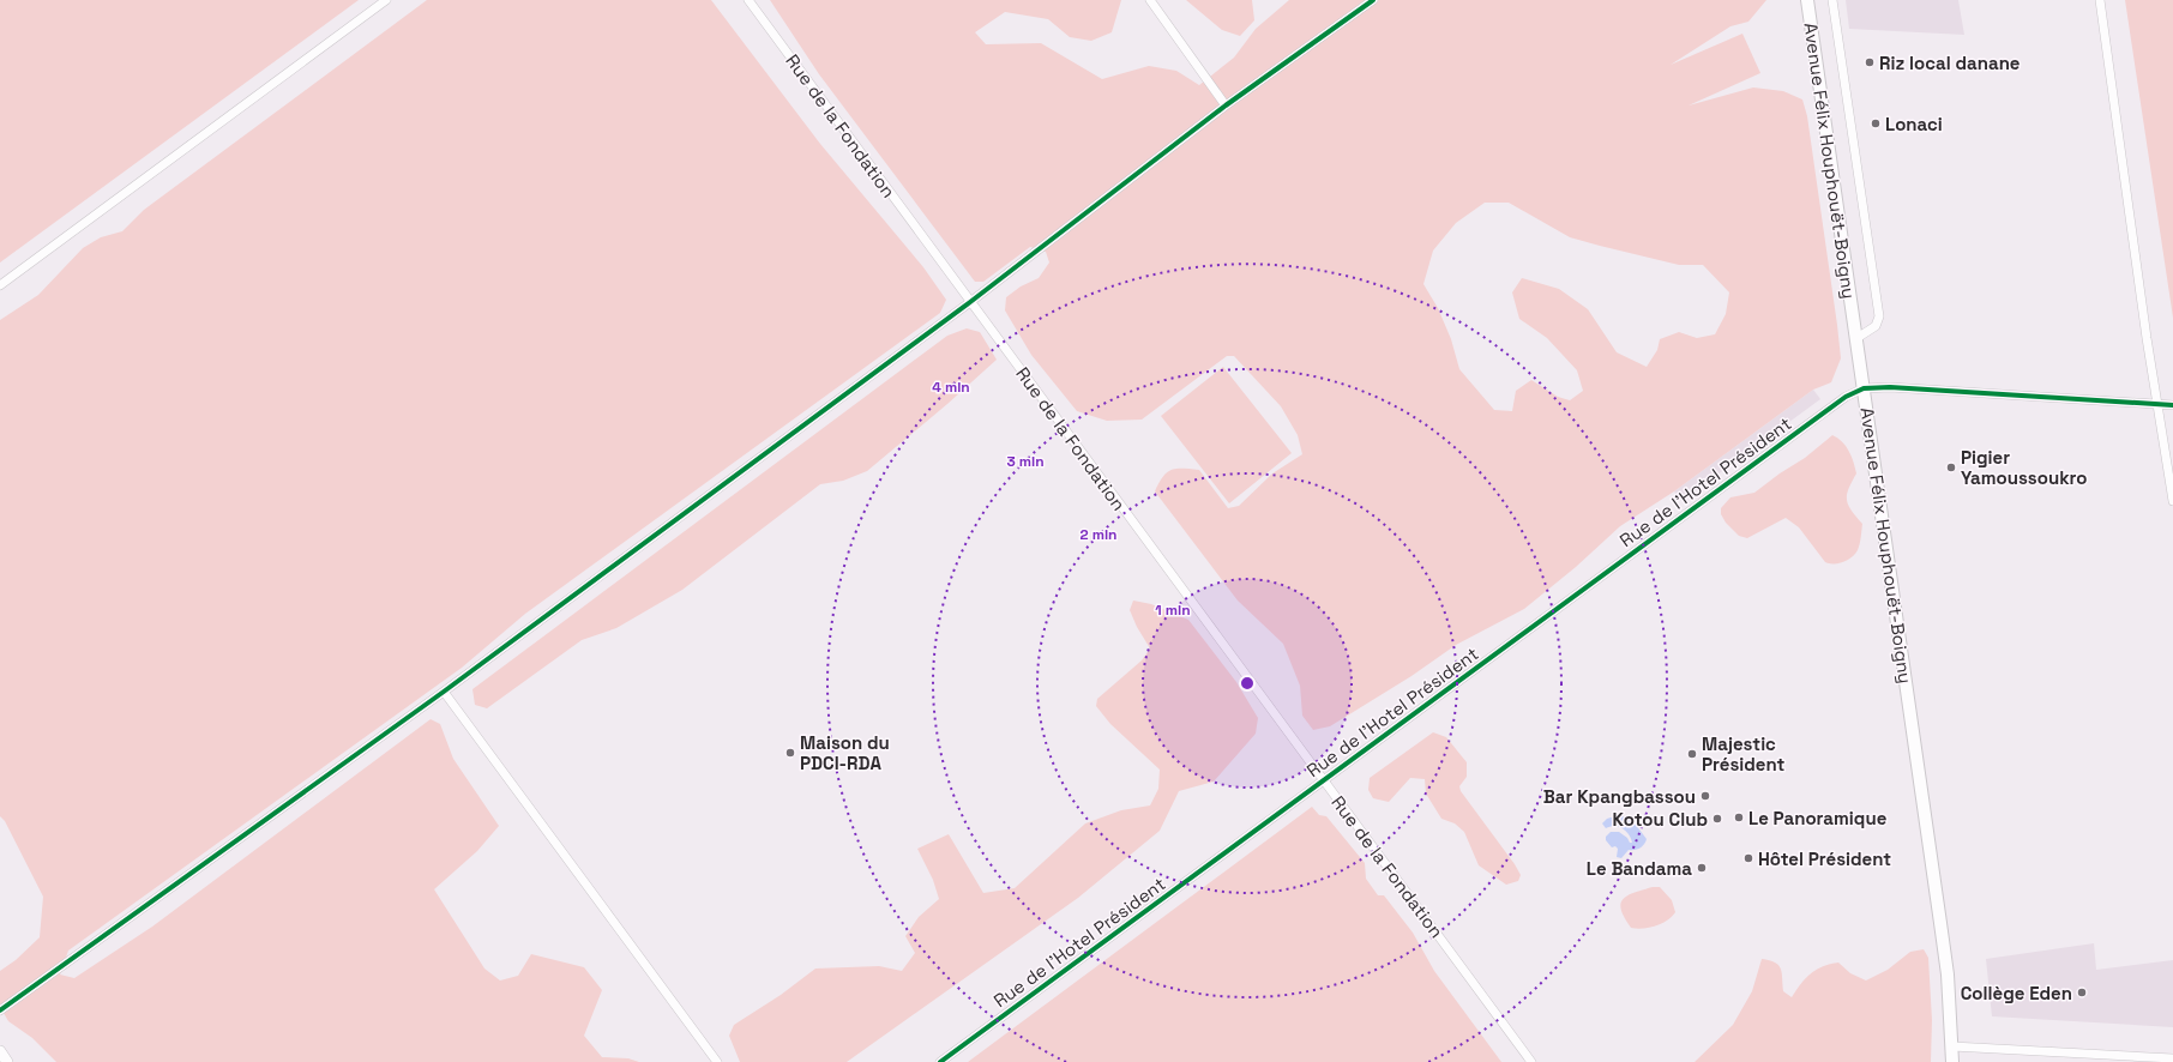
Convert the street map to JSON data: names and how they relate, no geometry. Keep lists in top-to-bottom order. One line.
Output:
{"streets":{"highway":["Avenue Félix Houphouët-Boigny"],"street":["Rue de la Fondation","Rue de l'Hotel Président"]},"crossings":[["Rue de la Fondation","Rue de l'Hotel Président"],["Avenue Félix Houphouët-Boigny","Rue de l'Hotel Président"]],"places":["Riz local danane","Lonaci","Pigier Yamoussoukro","Maison du PDCI-RDA","Majestic Président","Bar Kpangbassou","Le Panoramique","Kotou Club","Hôtel Président","Le Bandama","Collège Eden"],"rings":["4 min","3 min","2 min","1 min"]}
